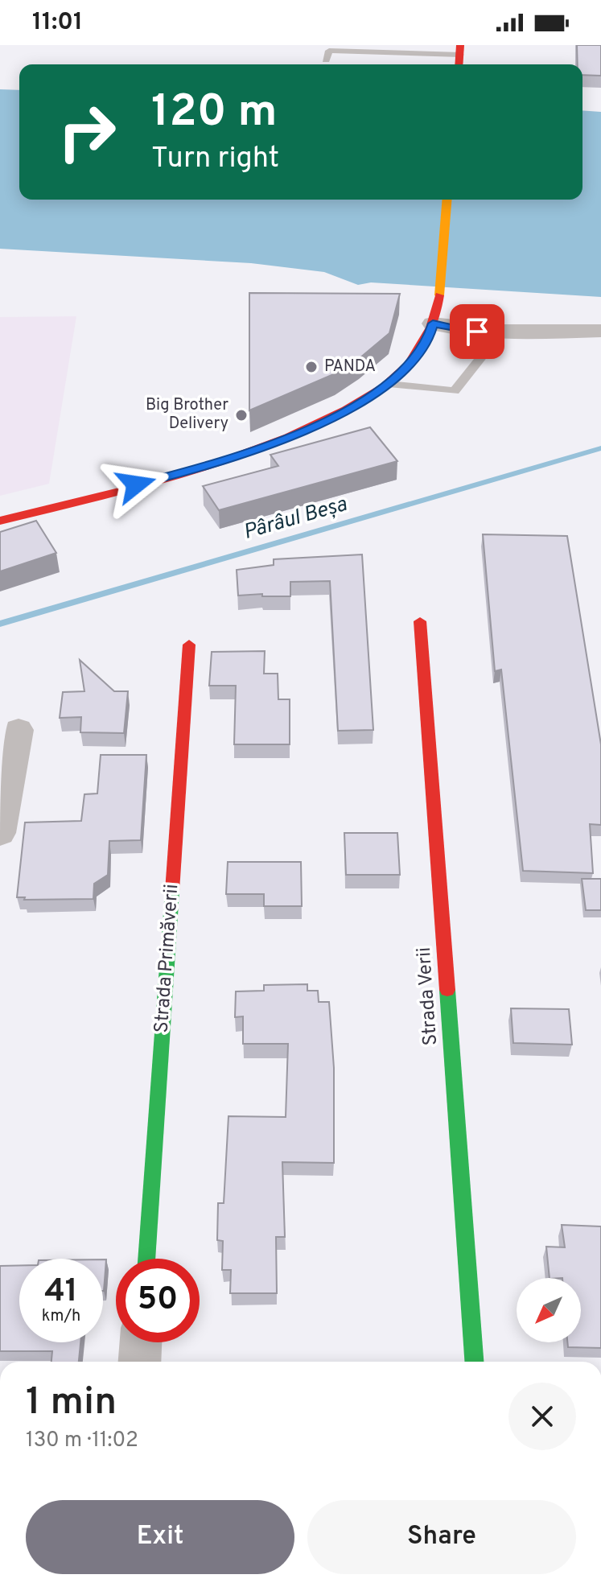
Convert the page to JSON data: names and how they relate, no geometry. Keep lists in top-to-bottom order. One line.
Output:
{"streets":{"street":["Strada Primăverii","Strada Verii"]},"water":["Pârâul Beșa"],"places":["PANDA","Big Brother Delivery"],"north":"bottom left","page":{"status":"11:01","turn":["120 m","Turn right"],"speed":"41 km/h","limit":"50","heading":["1 min","130 m · 11:02"],"buttons":["Exit","Share"]}}
